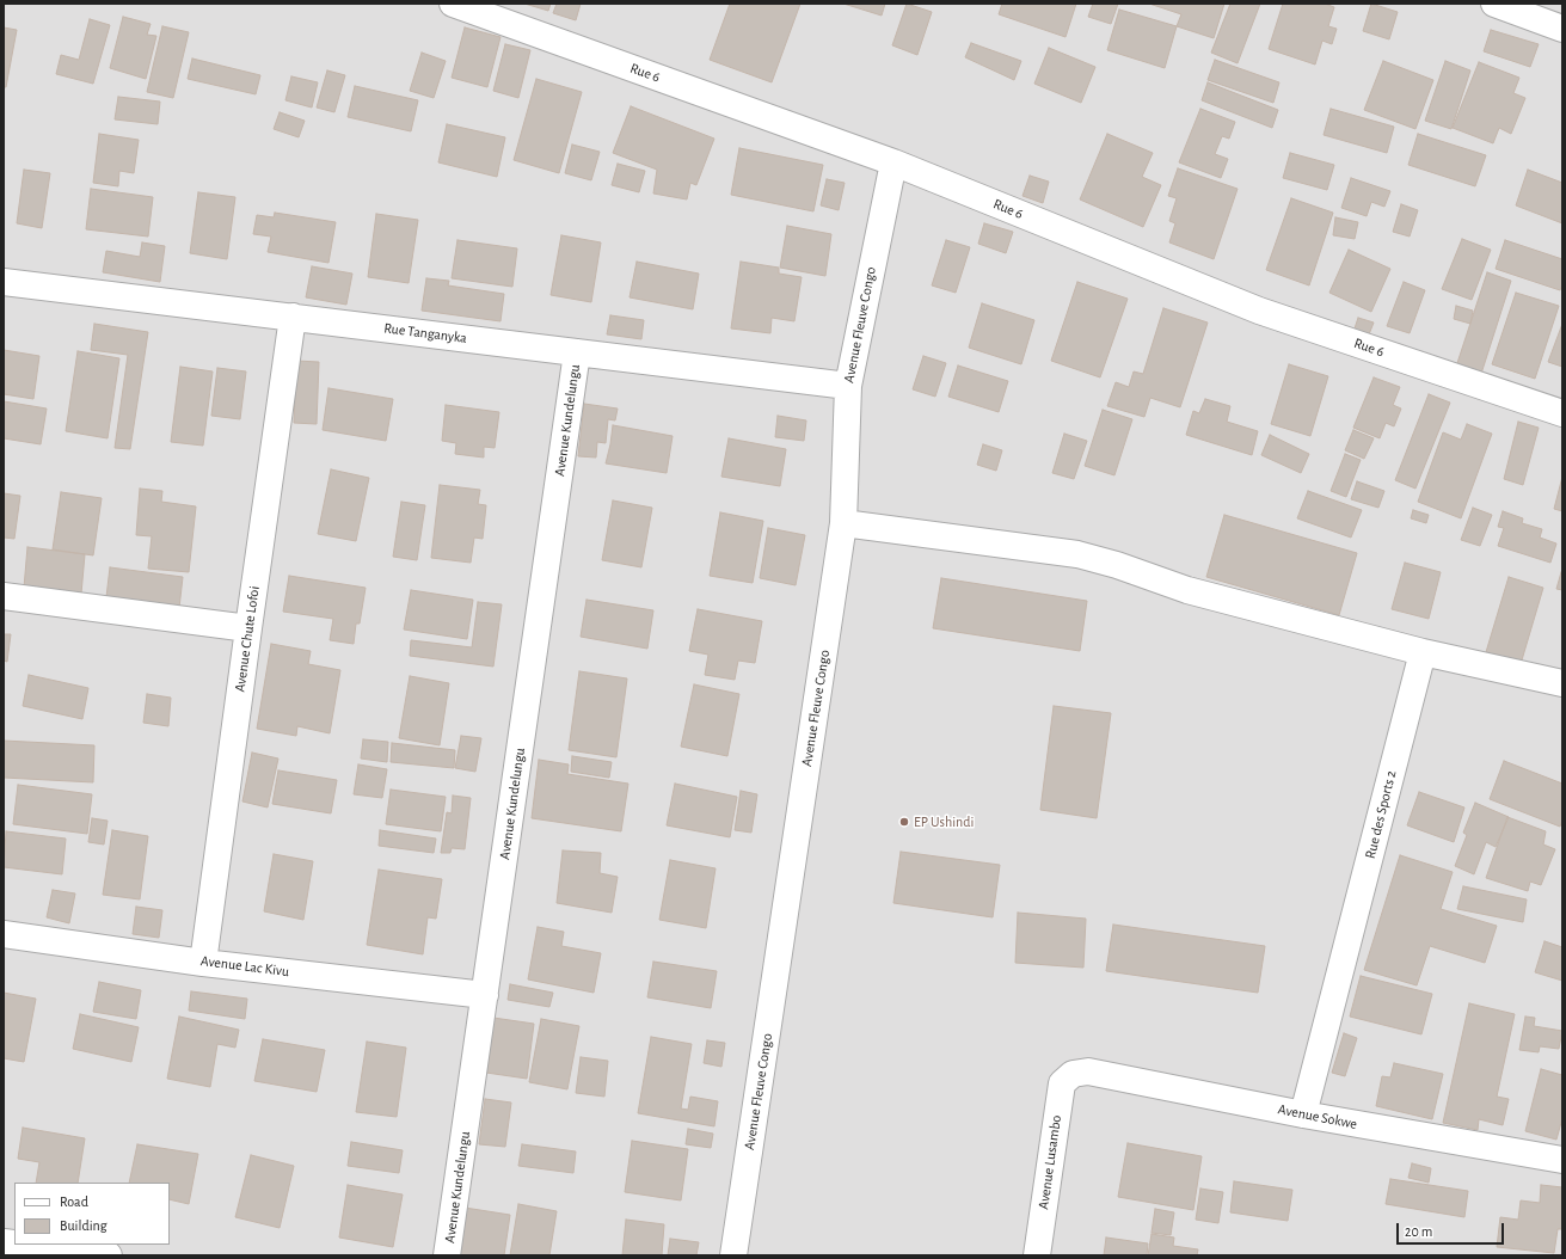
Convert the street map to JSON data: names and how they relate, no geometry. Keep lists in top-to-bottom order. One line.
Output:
{"streets":{"street":["Rue 6","Avenue Fleuve Congo","Rue Tanganyka","Avenue Kundelungu","Avenue Chute Lofoi","Rue des Sports 2","Avenue Lac Kivu","Avenue Sokwe","Avenue Lusambo"]},"crossings":[["Rue 6","Avenue Fleuve Congo"],["Avenue Fleuve Congo","Rue Tanganyka"],["Rue Tanganyka","Avenue Kundelungu"],["Rue Tanganyka","Avenue Chute Lofoi"],["Avenue Kundelungu","Avenue Lac Kivu"],["Avenue Chute Lofoi","Avenue Lac Kivu"],["Rue des Sports 2","Avenue Sokwe"],["Avenue Sokwe","Avenue Lusambo"]],"places":["EP Ushindi"],"legend":["Road","Building"],"scale_bar":"20 m"}
